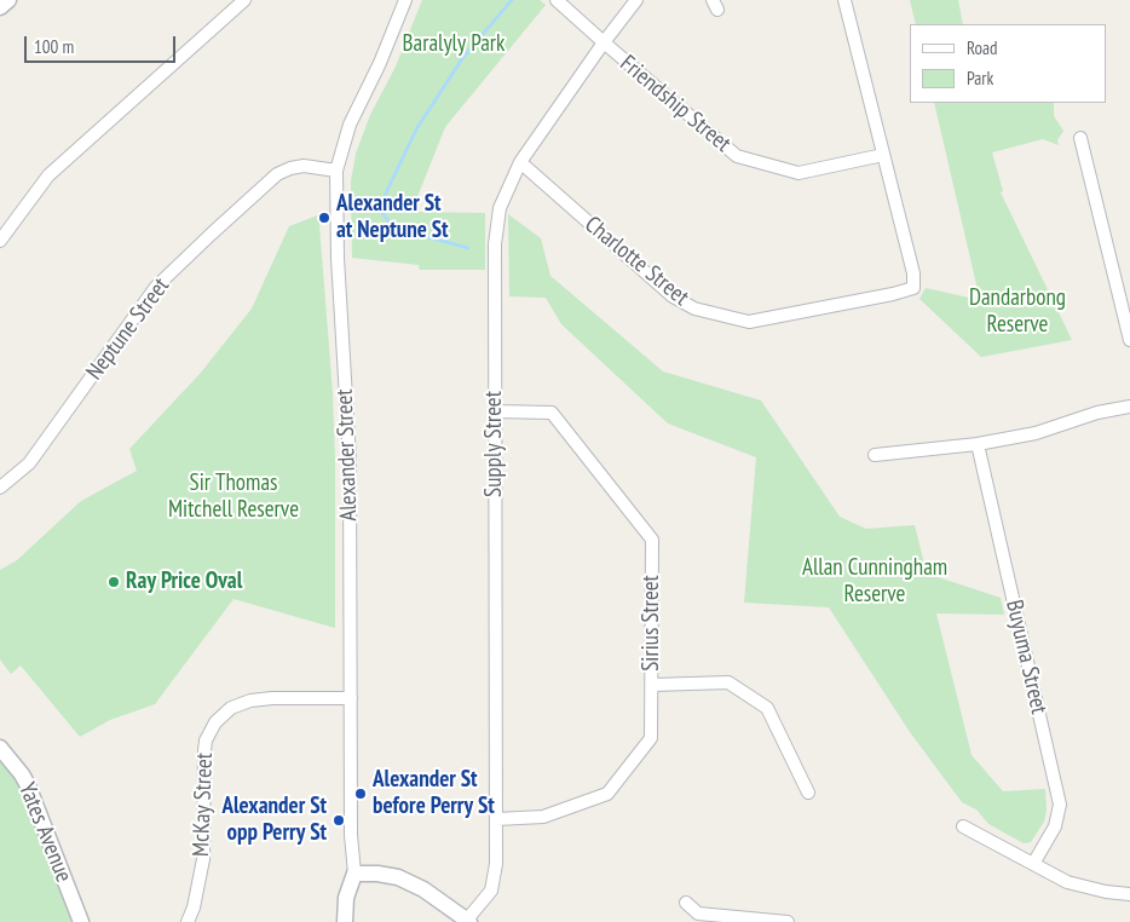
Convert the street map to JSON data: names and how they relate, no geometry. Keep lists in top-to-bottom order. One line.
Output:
{"streets":{"street":["Friendship Street","Charlotte Street","Neptune Street","Supply Street","Alexander Street","Sirius Street","Buyuma Street","McKay Street","Yates Avenue"]},"crossings":[["Friendship Street","Charlotte Street"],["Friendship Street","Supply Street"],["Charlotte Street","Supply Street"],["Neptune Street","Alexander Street"],["Supply Street","Sirius Street"],["Alexander Street","McKay Street"]],"parks":["Baralyly Park","Dandarbong Reserve","Sir Thomas Mitchell Reserve","Allan Cunningham Reserve"],"places":["Alexander St at Neptune St","Ray Price Oval","Alexander St before Perry St","Alexander St opp Perry St"],"legend":["Road","Park"],"scale_bar":"100 m"}
